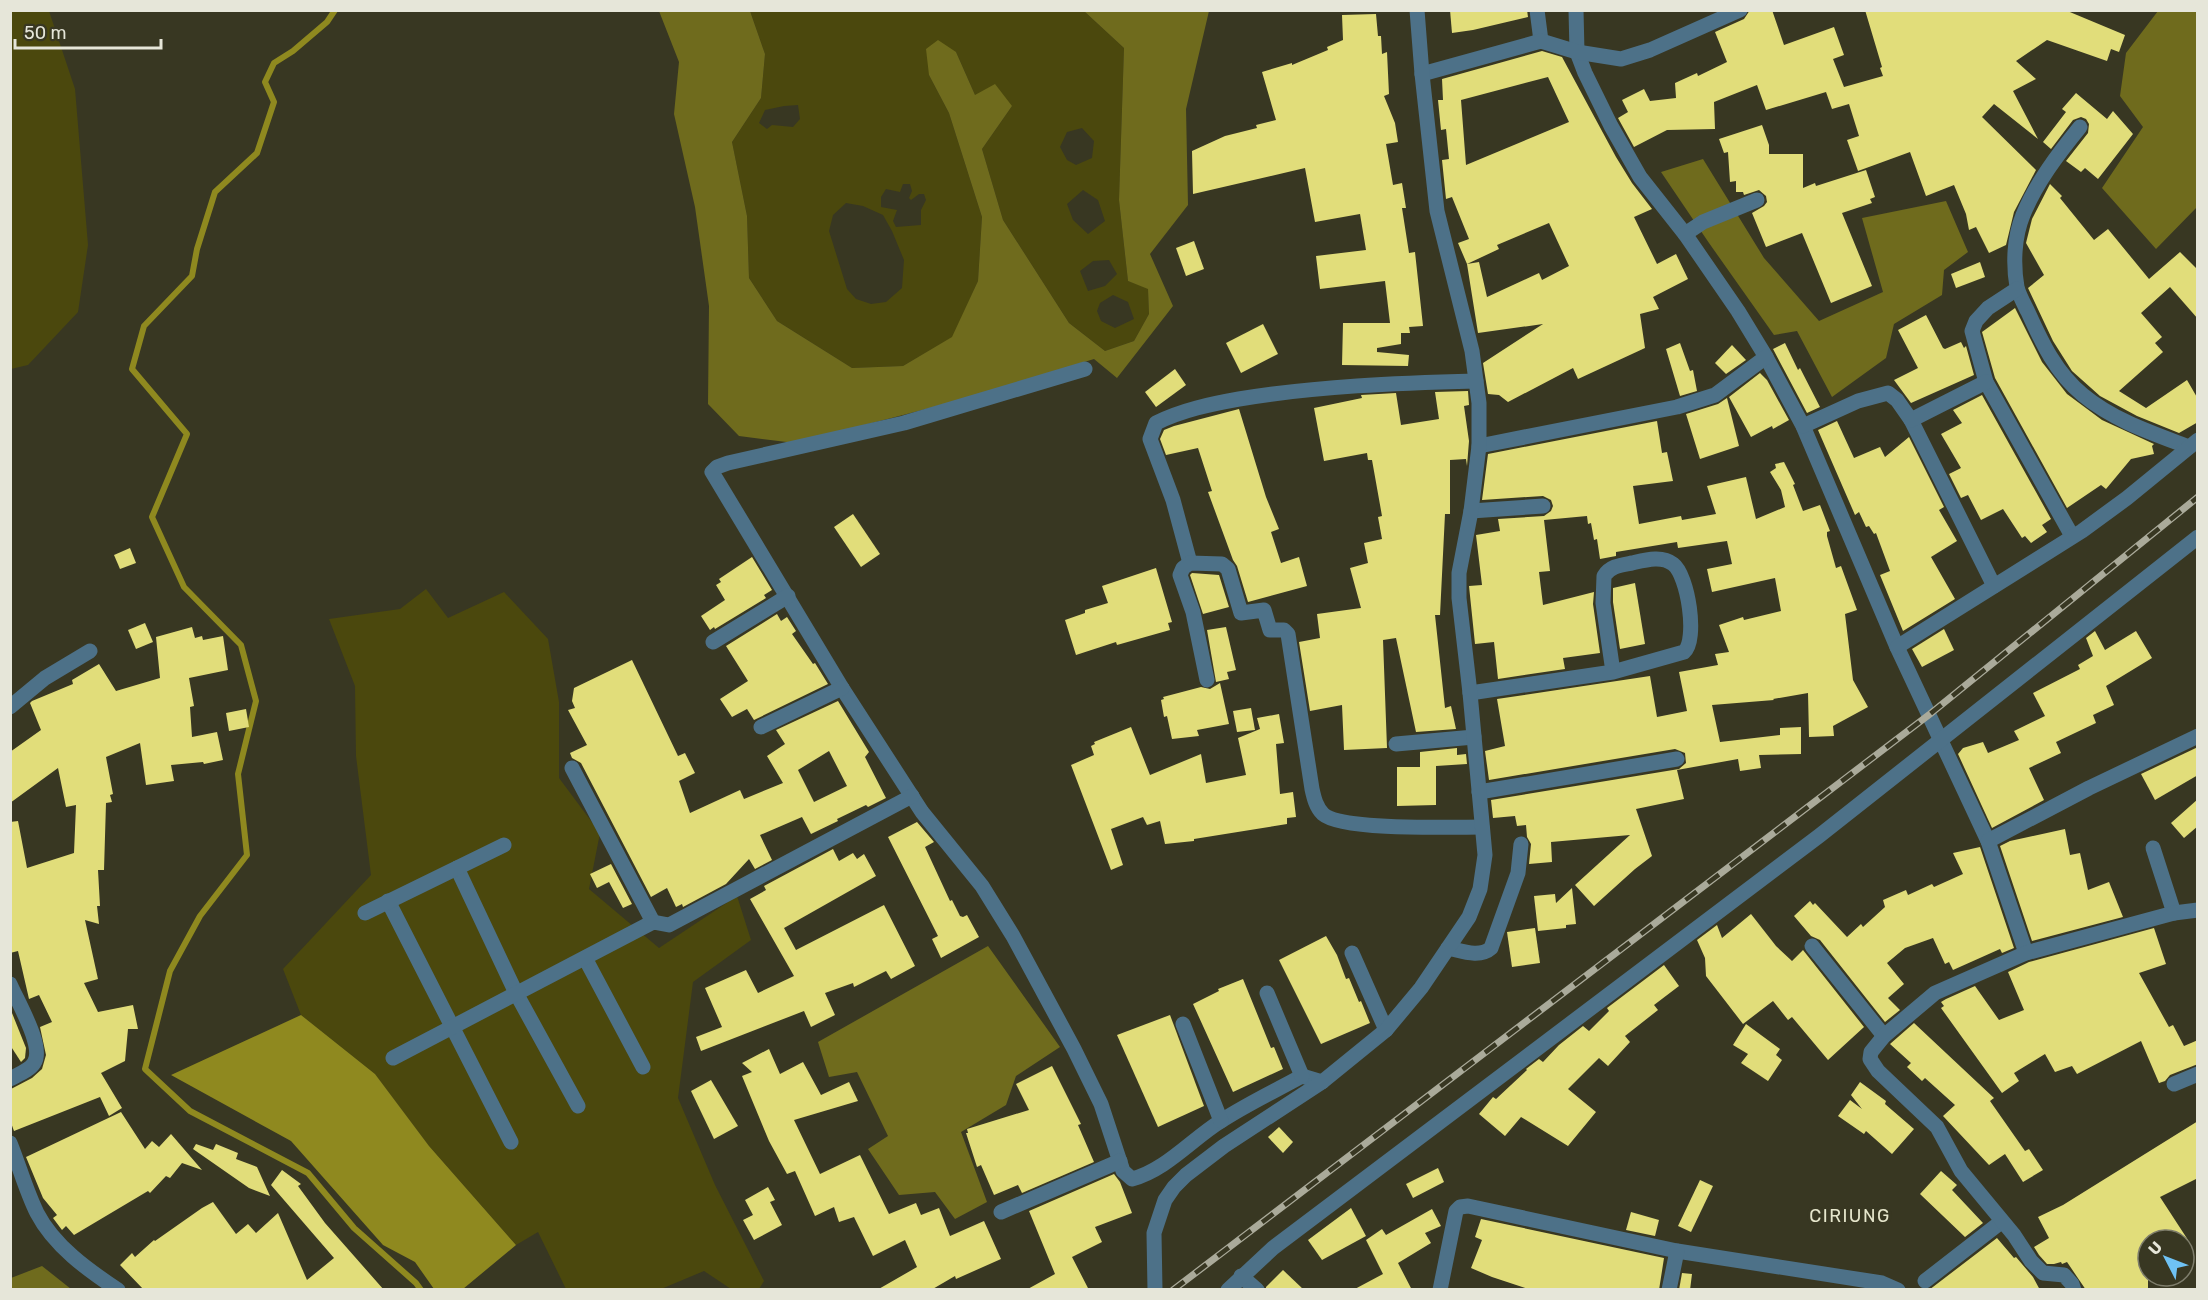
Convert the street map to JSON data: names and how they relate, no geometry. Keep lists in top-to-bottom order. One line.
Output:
{"districts":["CIRIUNG"],"scale_bar":"50 m","north":"top left"}
